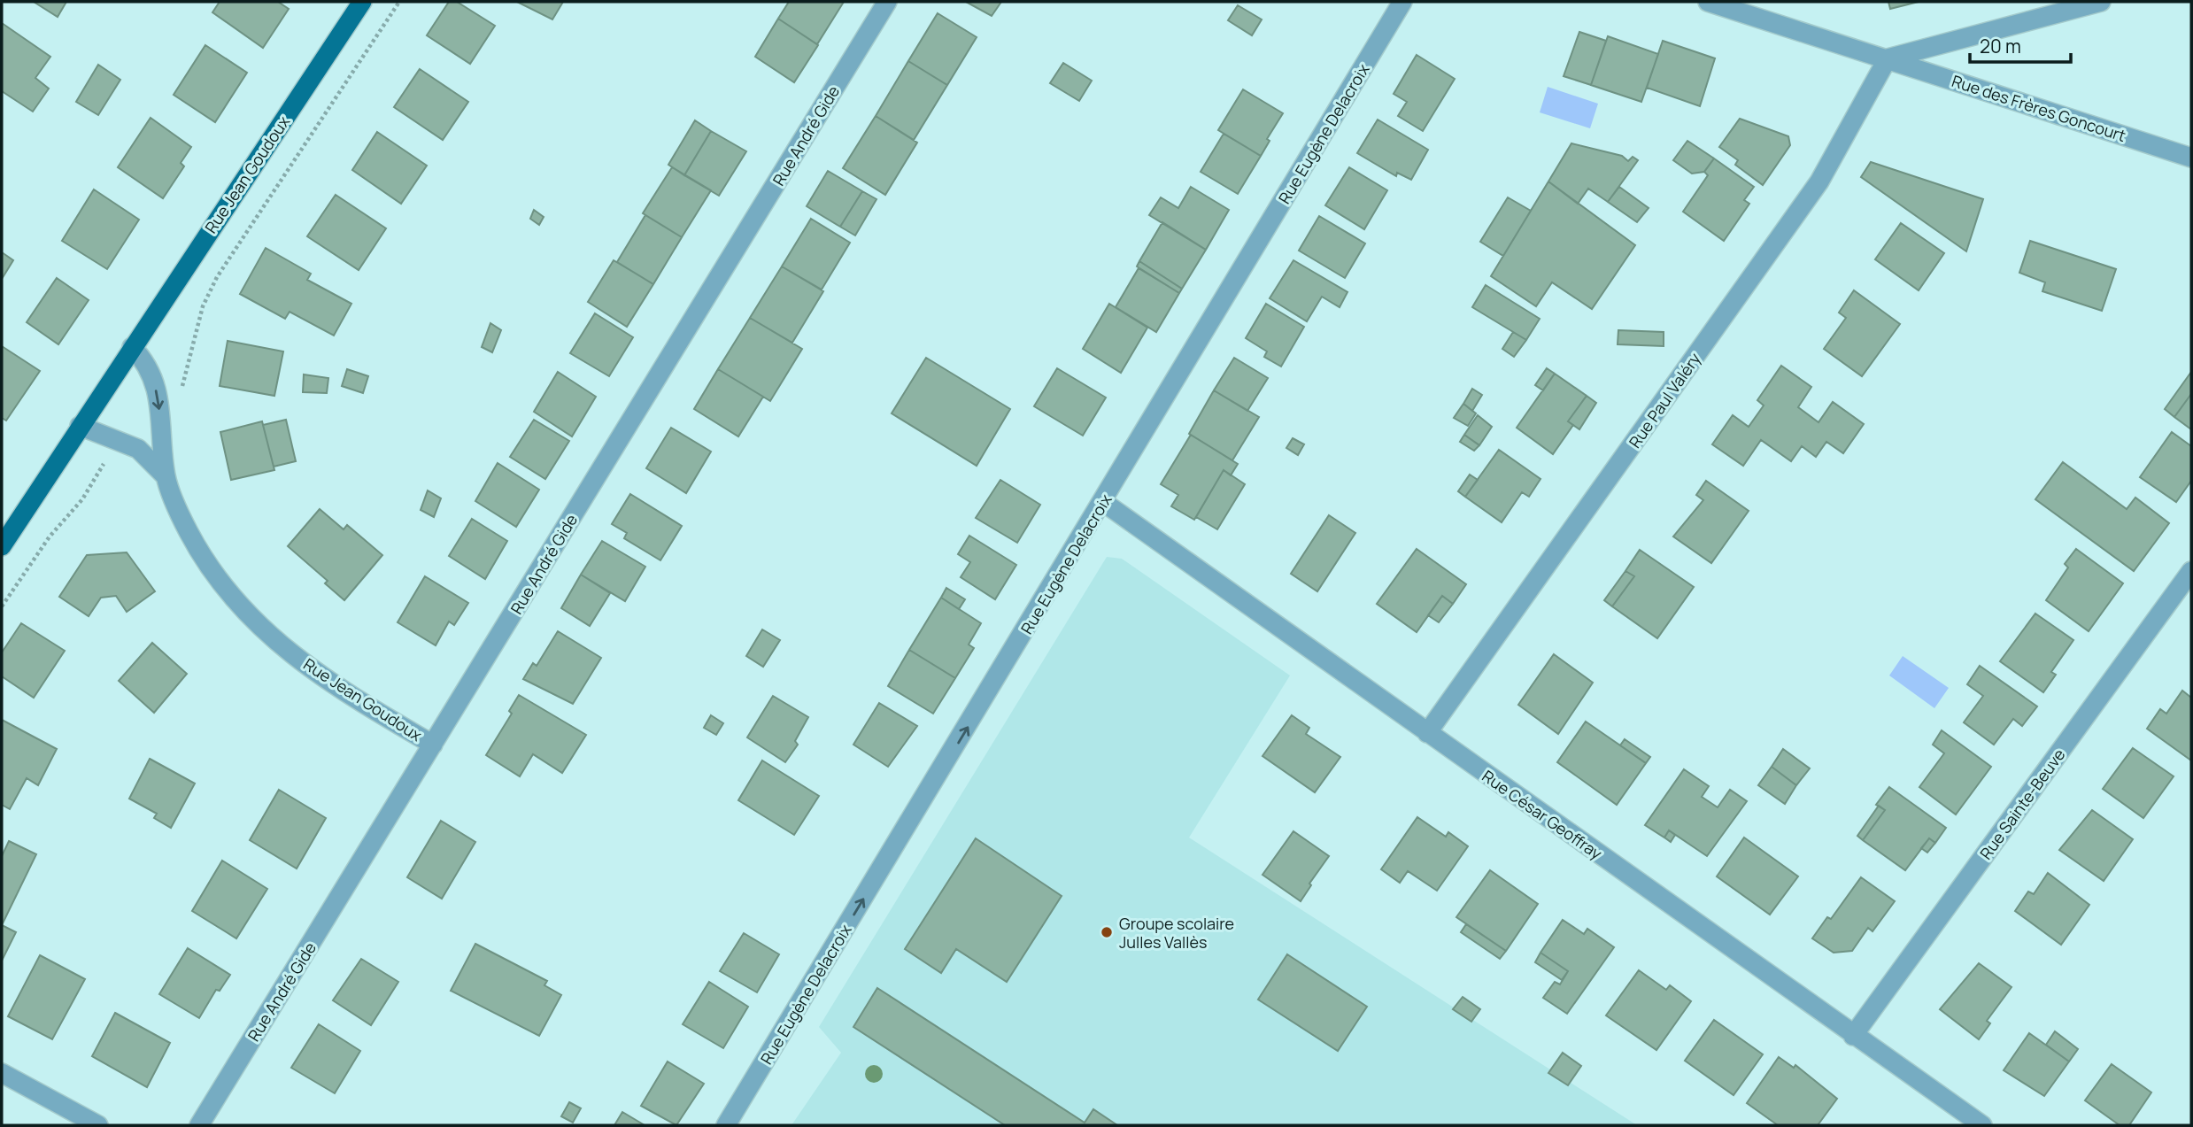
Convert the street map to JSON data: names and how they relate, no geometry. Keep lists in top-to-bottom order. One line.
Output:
{"streets":{"main road":["Rue Jean Goudoux"],"street":["Rue des Frères Goncourt","Rue Eugène Delacroix","Rue André Gide","Rue Paul Valéry","Rue Sainte-Beuve","Rue César Geoffray"]},"crossings":[["Rue des Frères Goncourt","Rue Paul Valéry"],["Rue Eugène Delacroix","Rue César Geoffray"],["Rue André Gide","Rue Jean Goudoux"],["Rue Paul Valéry","Rue César Geoffray"],["Rue Sainte-Beuve","Rue César Geoffray"]],"one_way":["Rue Eugène Delacroix"],"places":["Groupe scolaire Julles Vallès"],"scale_bar":"20 m"}
